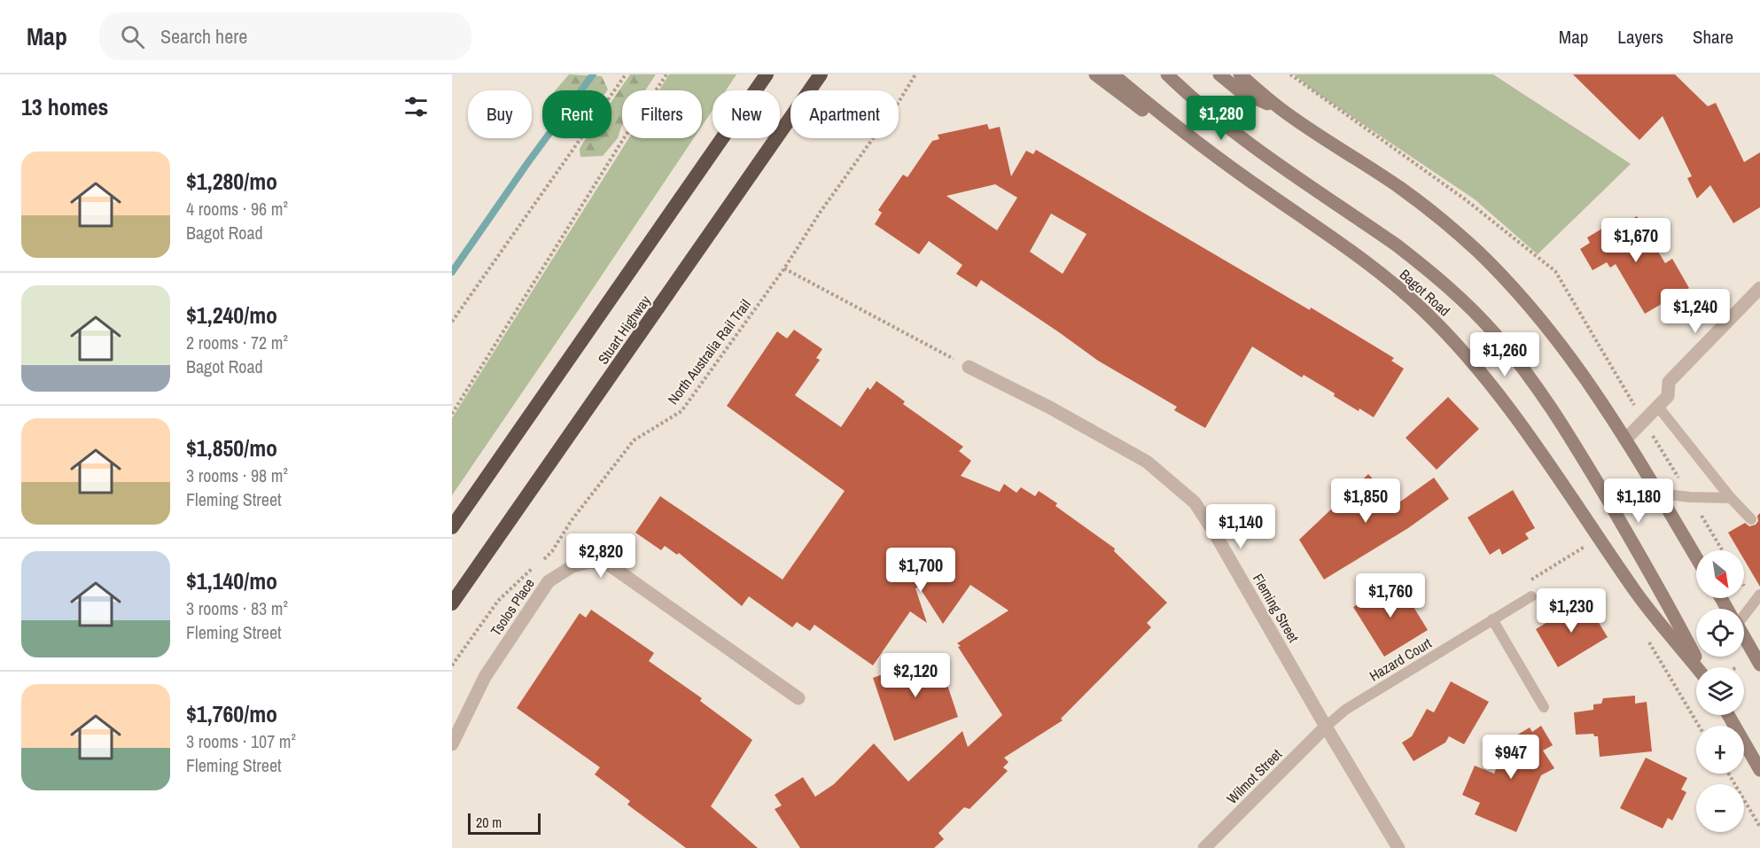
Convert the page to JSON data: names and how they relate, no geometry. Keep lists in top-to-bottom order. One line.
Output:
{"streets":{"highway":["Stuart Highway"],"main road":["Bagot Road"],"street":["Tsolos Place","Fleming Street","Wilmot Street"],"lane":["Hazard Court"],"path":["North Australia Rail Trail"]},"crossings":[["Fleming Street","Hazard Court"],["Fleming Street","Wilmot Street"],["Hazard Court","Wilmot Street"]],"scale_bar":"20 m","north":"bottom right","page":{"header":"Map","search":"Search here","nav":["Map","Layers","Share"],"heading":"13 homes","chip":["Buy","Rent","Filters","New","Apartment"],"price":["$1,280","$1,670","$1,240","$1,260","$1,850","$1,180","$1,140","$2,820","$1,700","$1,760","$1,230","$2,120","$947"],"list":[{"name":"$1,280/mo","note":"4 rooms · 96 m² · Bagot Road"},{"name":"$1,240/mo","note":"2 rooms · 72 m² · Bagot Road"},{"name":"$1,850/mo","note":"3 rooms · 98 m² · Fleming Street"},{"name":"$1,140/mo","note":"3 rooms · 83 m² · Fleming Street"},{"name":"$1,760/mo","note":"3 rooms · 107 m² · Fleming Street"}],"map_buttons":["+","−"],"scale":"20 m"}}
